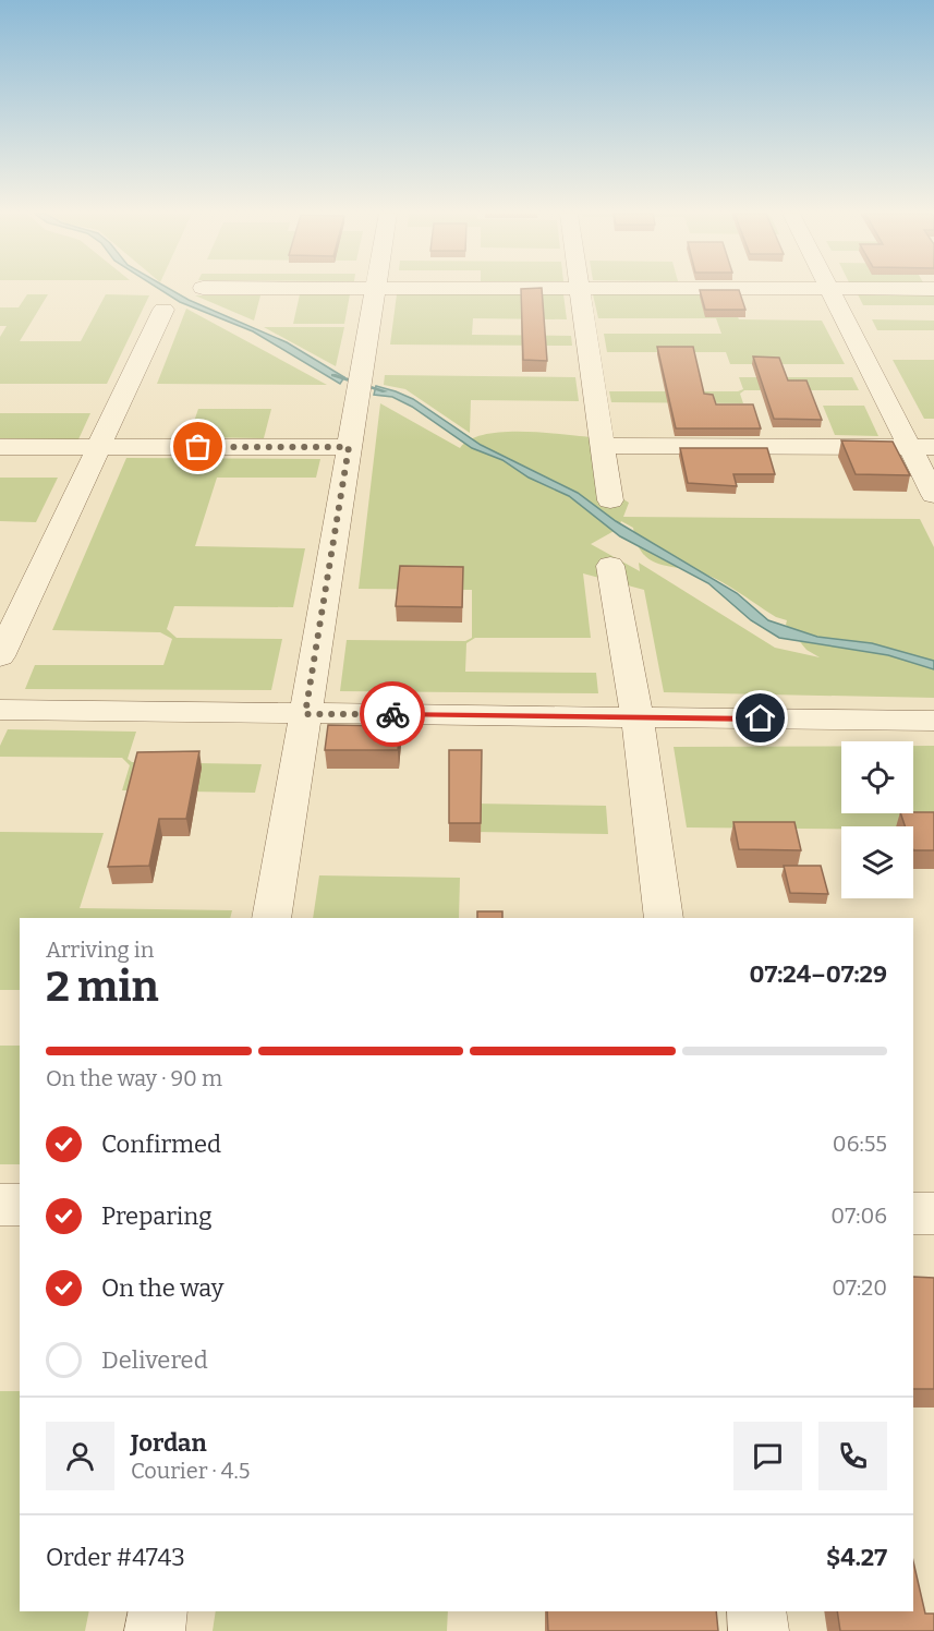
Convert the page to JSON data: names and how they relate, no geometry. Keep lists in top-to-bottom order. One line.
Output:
{"page":{"heading":["2 min","Arriving in","07:24–07:29"],"panel":["Jordan","Courier · 4.5","Order #4743","$4.27"],"bar":"On the way · 90 m","list":[["Confirmed","06:55"],["Preparing","07:06"],["On the way","07:20"],"Delivered"]}}
